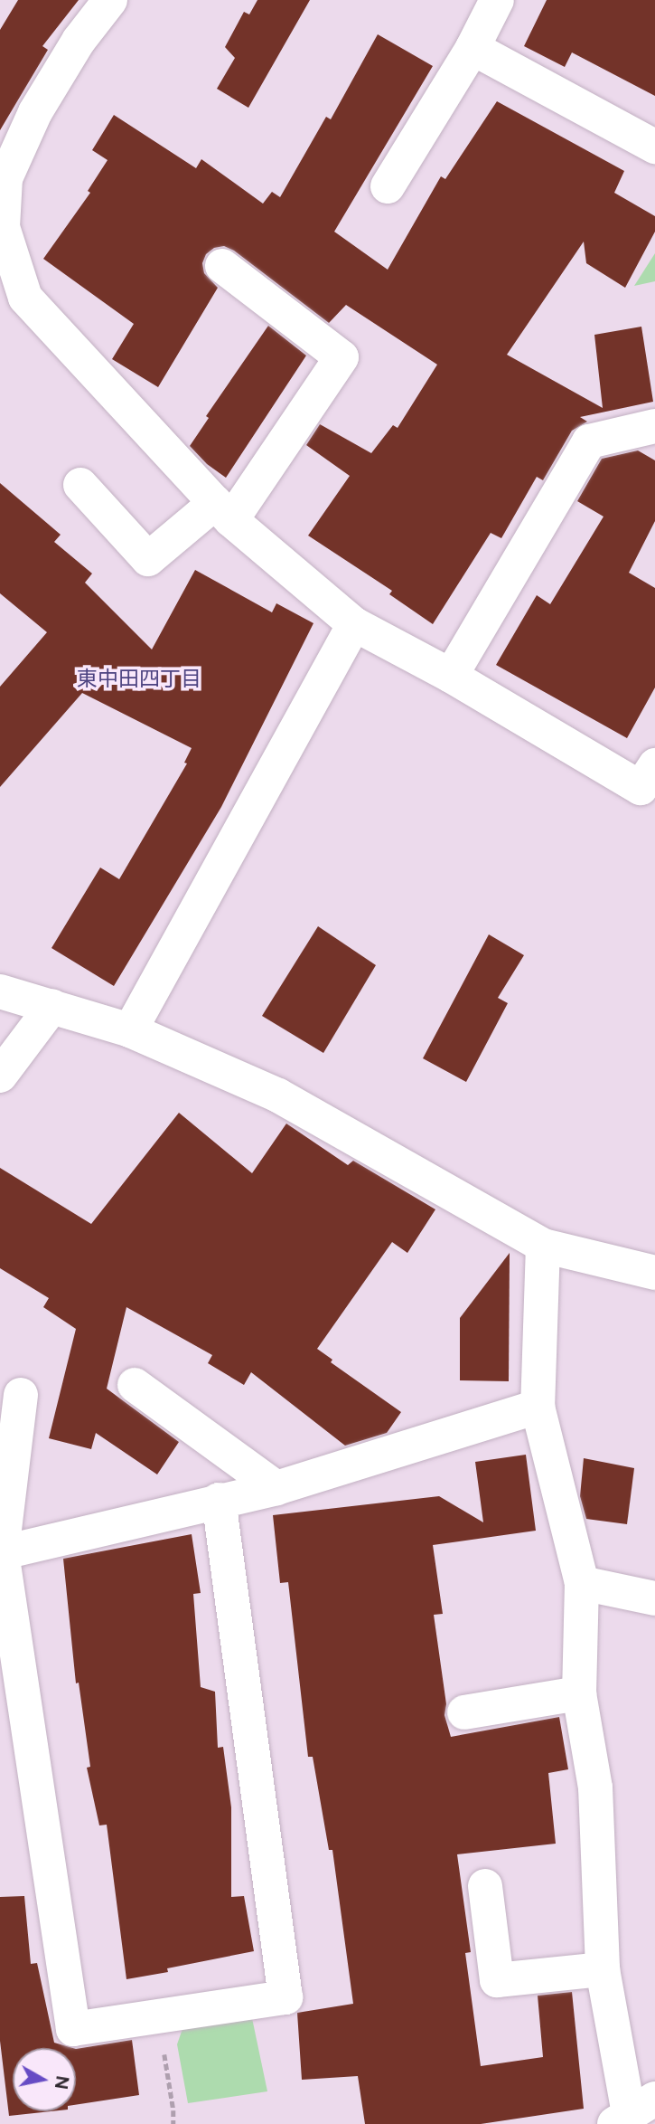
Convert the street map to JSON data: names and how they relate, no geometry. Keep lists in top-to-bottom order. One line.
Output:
{"districts":["東中田四丁目"],"north":"right"}
